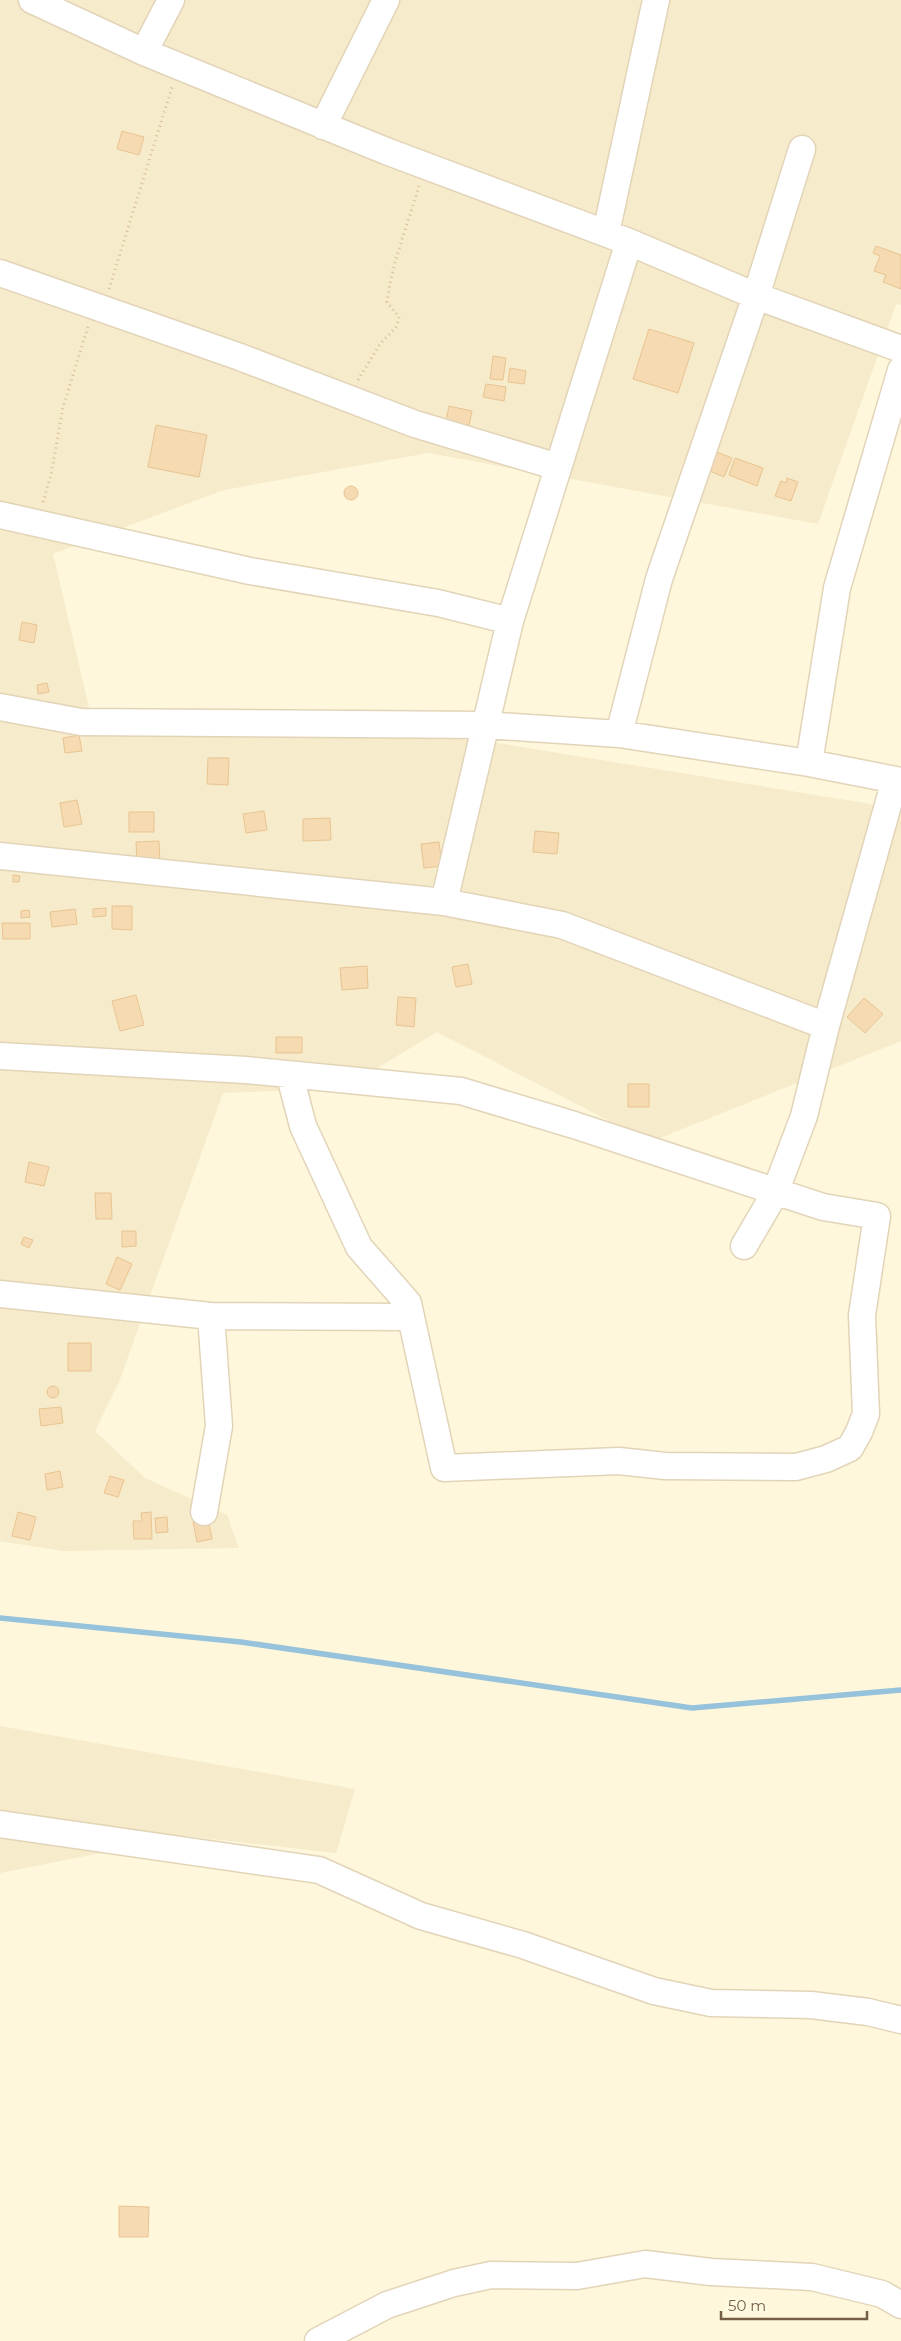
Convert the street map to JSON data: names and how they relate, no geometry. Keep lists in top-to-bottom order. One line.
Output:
{"scale_bar":"50 m"}
